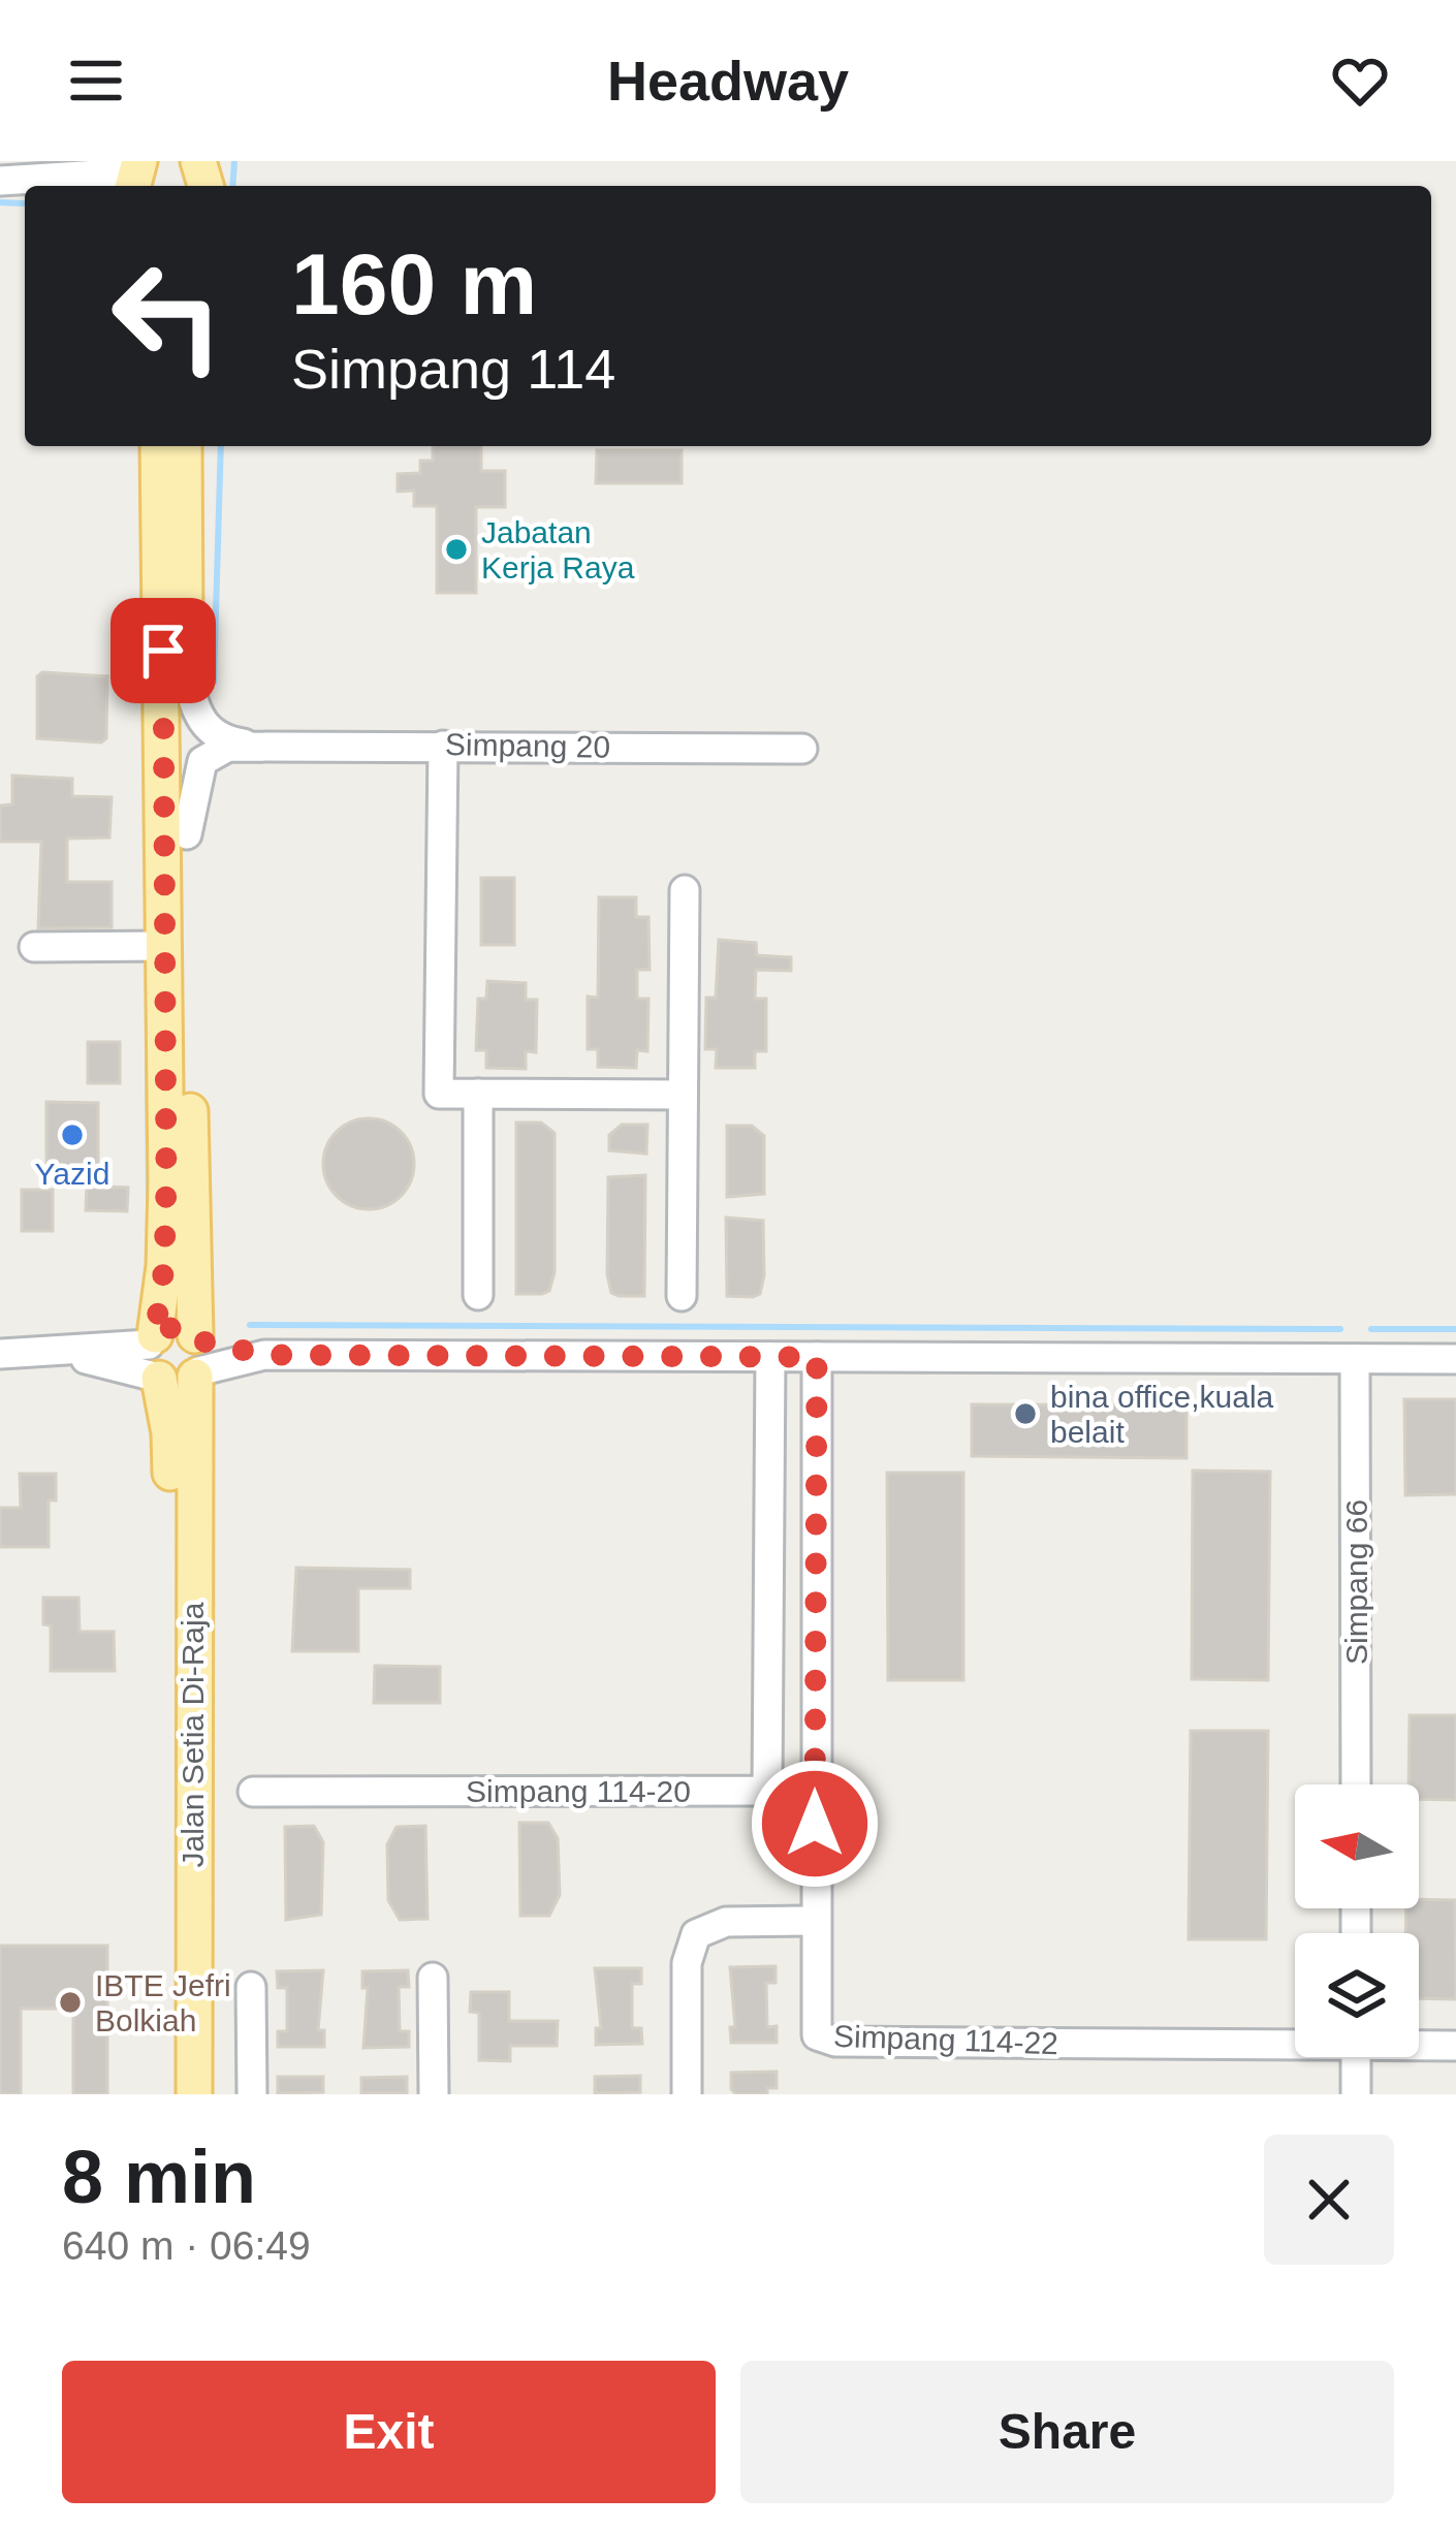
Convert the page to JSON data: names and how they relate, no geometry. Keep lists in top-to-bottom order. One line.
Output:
{"streets":{"main road":["Jalan Setia Di-Raja"],"street":["Simpang 20","Simpang 66","Simpang 114-20","Simpang 114-22"]},"places":["Jabatan Kerja Raya","Yazid","bina office,kuala belait","IBTE Jefri Bolkiah"],"north":"left","page":{"header":"Headway","turn":["160 m","Simpang 114"],"heading":["8 min","640 m · 06:49"],"buttons":["Exit","Share"]}}
